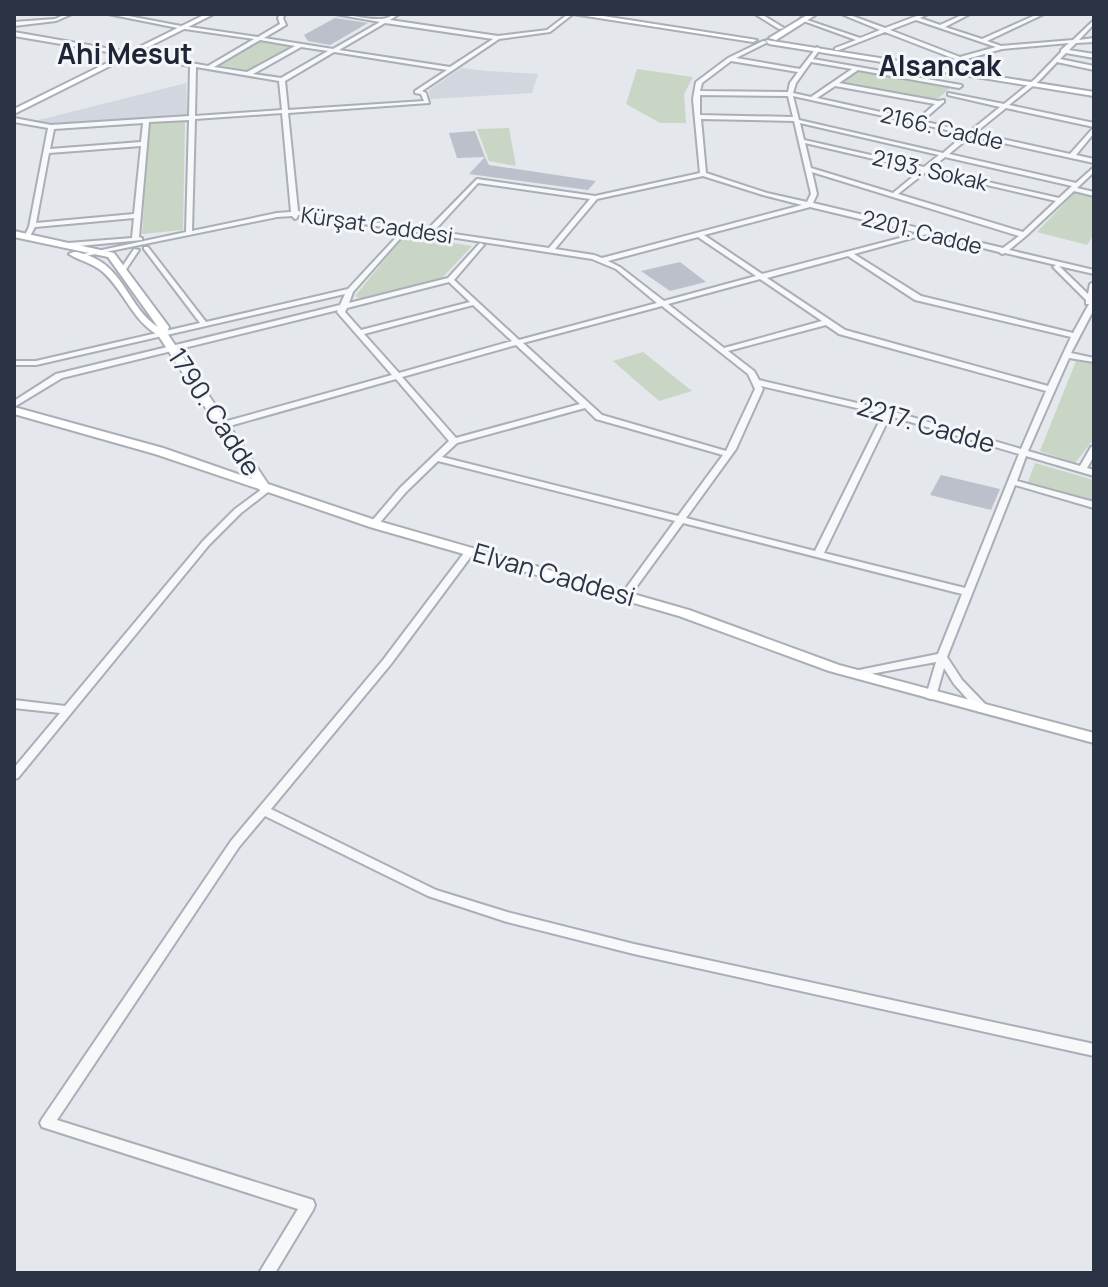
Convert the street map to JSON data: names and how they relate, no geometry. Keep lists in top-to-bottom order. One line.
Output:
{"streets":{"street":["2166. Cadde","2193. Sokak","Kürşat Caddesi","2201. Cadde","1790. Cadde","2217. Cadde","Elvan Caddesi"]},"crossings":[["Kürşat Caddesi","2201. Cadde"],["Kürşat Caddesi","1790. Cadde"],["1790. Cadde","Elvan Caddesi"]],"districts":["Ahi Mesut","Alsancak"]}
